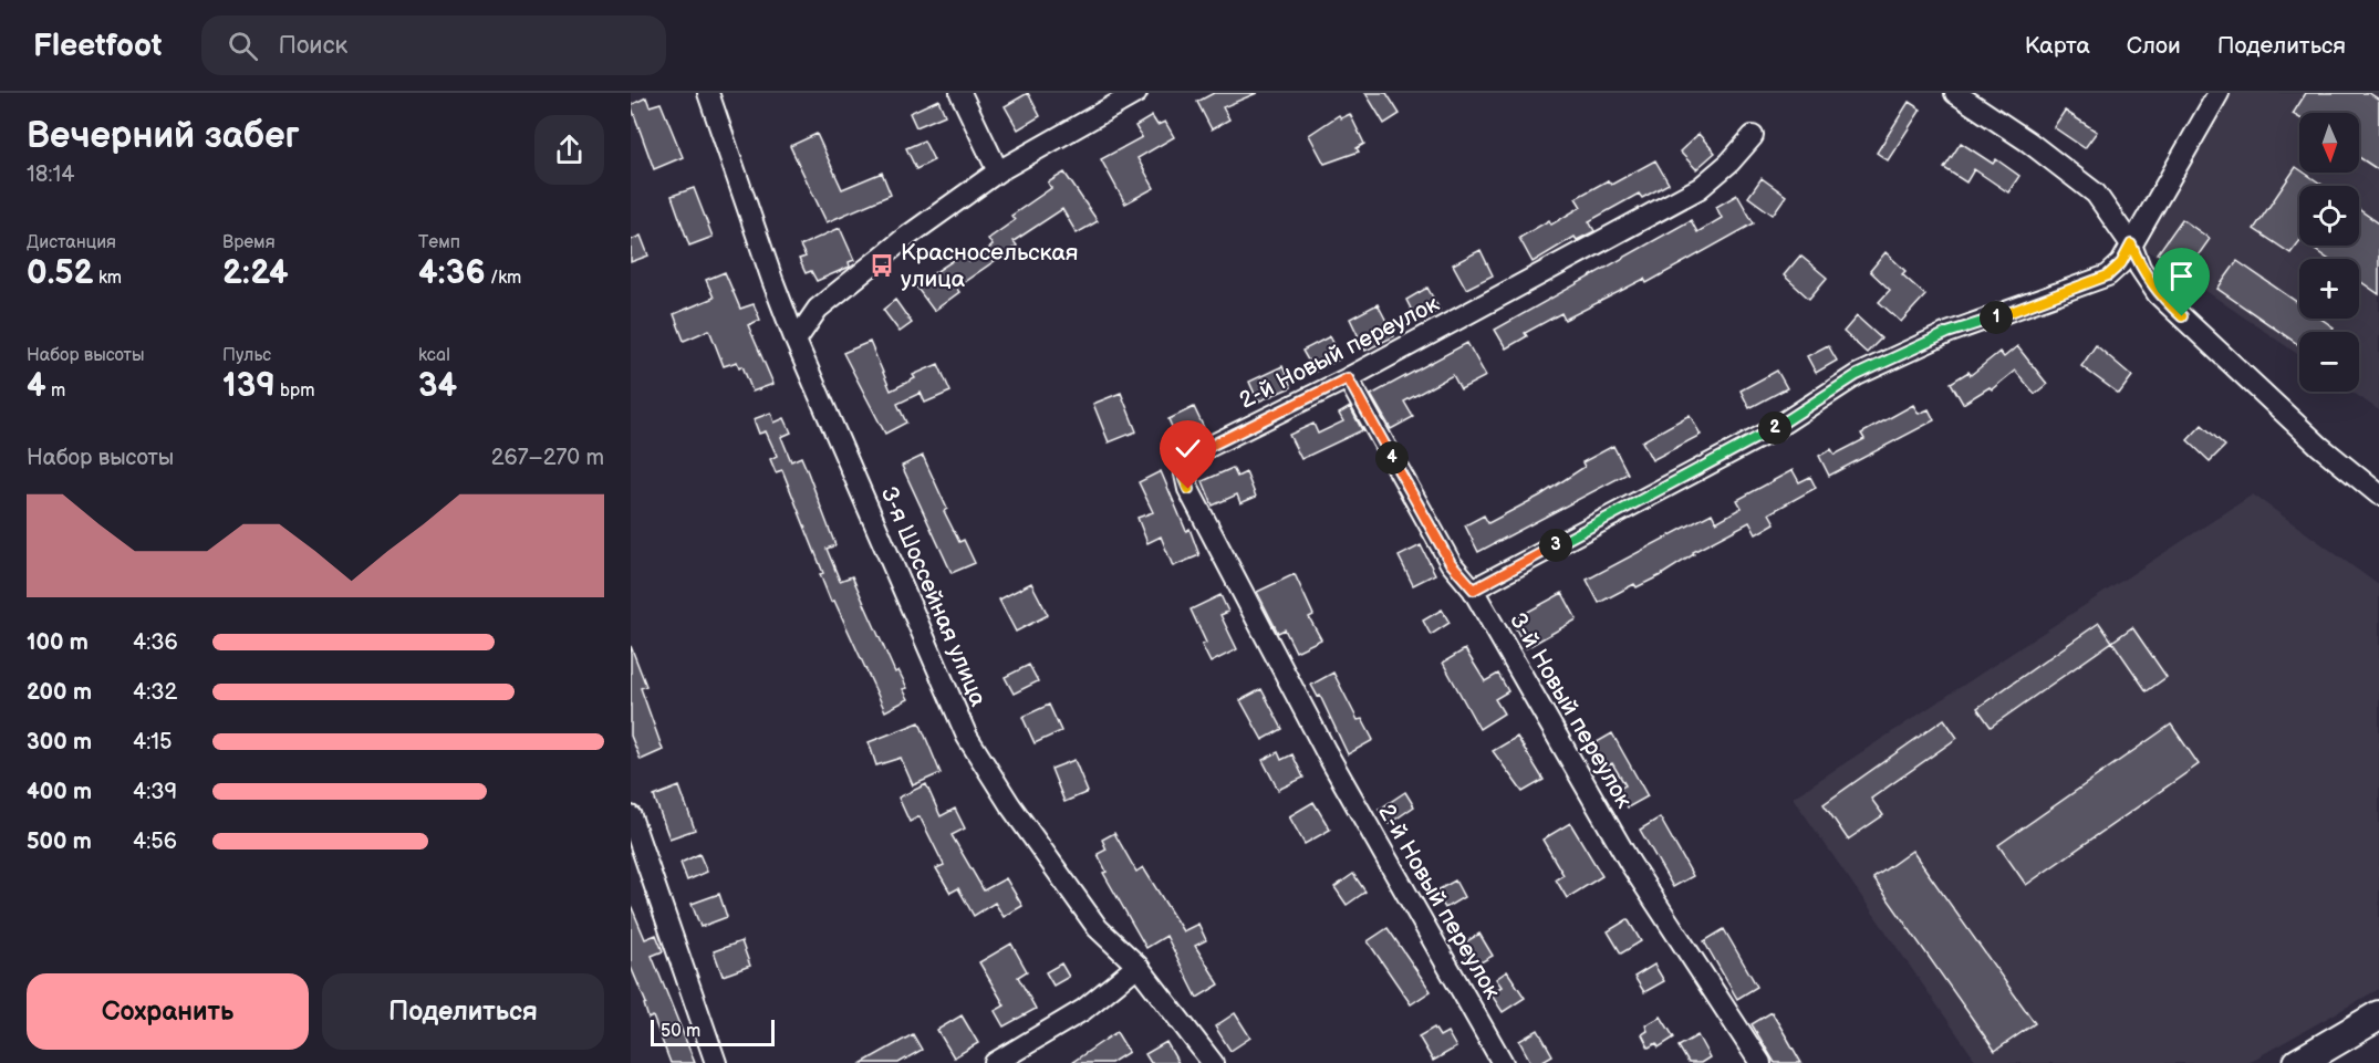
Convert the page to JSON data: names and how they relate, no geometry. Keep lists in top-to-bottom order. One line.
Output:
{"streets":{"street":["2-й Новый переулок","3-я Шоссейная улица","3-й Новый переулок"]},"crossings":[["2-й Новый переулок","3-й Новый переулок"]],"places":{"bus stop":["Красносельская улица"]},"scale_bar":"50 m","north":"bottom","page":{"header":"Fleetfoot","search":"Поиск","nav":["Карта","Слои","Поделиться"],"heading":["Вечерний забег","18:14"],"map_buttons":["+","−"],"stats":[["Дистанция","0.52 km"],["Время","2:24"],["Темп","4:36 /km"],["Набор высоты","4 m"],["Пульс","139 bpm"],["kcal","34"]],"pins":["1","2","4","3"],"chart":["Набор высоты","267–270 m"],"list":[{"name":"100 m","note":"4:36"},{"name":"200 m","note":"4:32"},{"name":"300 m","note":"4:15"},{"name":"400 m","note":"4:39"},{"name":"500 m","note":"4:56"}],"buttons":["Сохранить","Поделиться"],"scale":"50 m"}}
